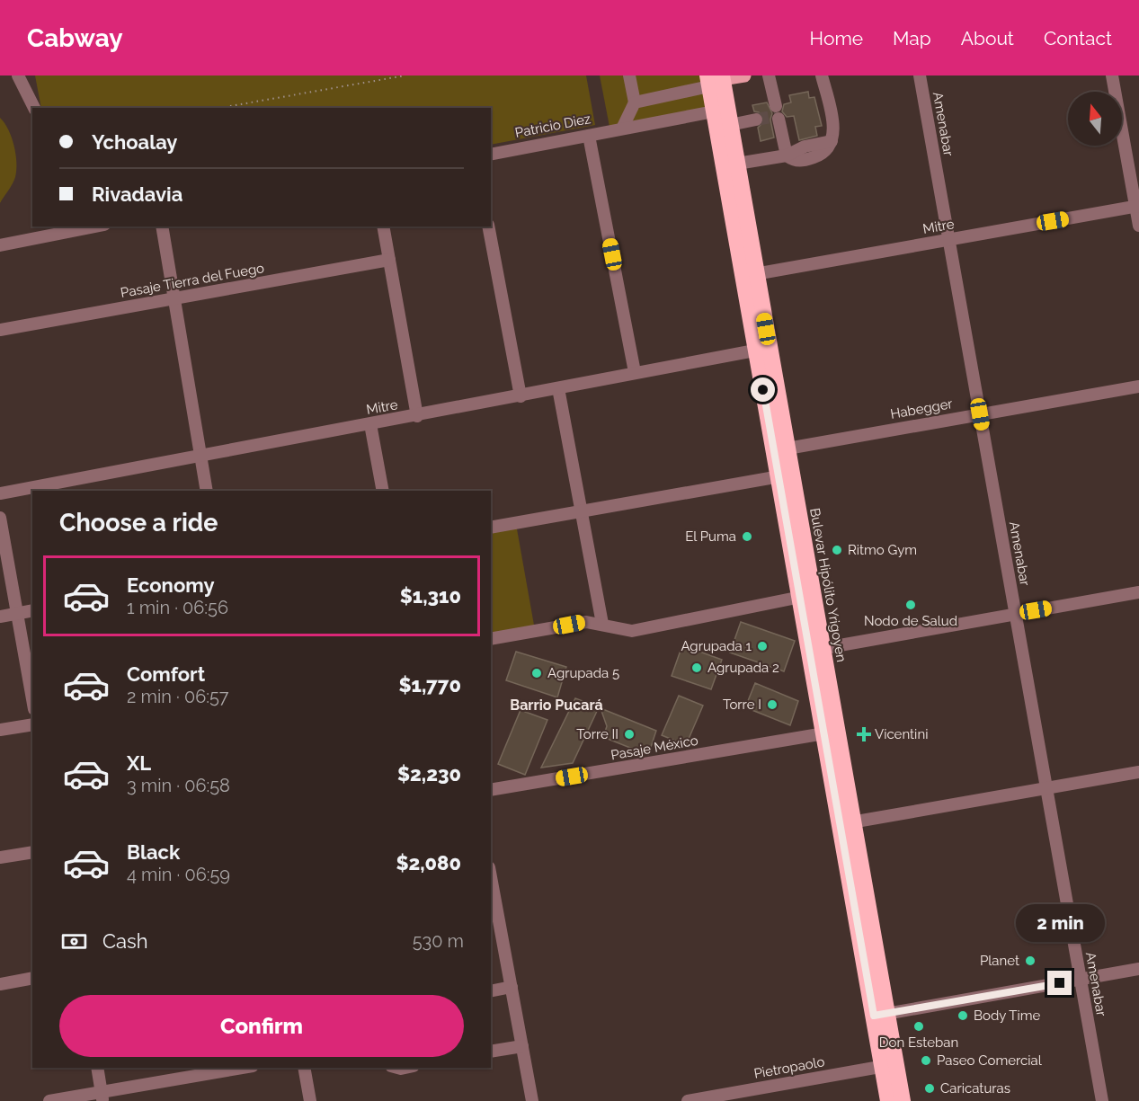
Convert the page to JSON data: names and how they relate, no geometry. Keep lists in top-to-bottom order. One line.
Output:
{"streets":{"highway":["Bulevar Hipólito Yrigoyen"],"street":["Amenabar","Patricio Diez","Mitre","Pasaje Tierra del Fuego","Habegger","Pasaje México","Pietropaolo"]},"crossings":[["Amenabar","Mitre"],["Amenabar","Habegger"],["Patricio Diez","Bulevar Hipólito Yrigoyen"],["Mitre","Bulevar Hipólito Yrigoyen"],["Habegger","Bulevar Hipólito Yrigoyen"],["Bulevar Hipólito Yrigoyen","Pasaje México"],["Bulevar Hipólito Yrigoyen","Pietropaolo"]],"districts":["Barrio Pucará"],"places":{"other":["El Puma","Ritmo Gym","Nodo de Salud","Agrupada 1","Agrupada 2","Agrupada 5","Torre I","Torre II","Planet","Body Time","Don Esteban","Paseo Comercial","Caricaturas"],"health":["Vicentini"]},"north":"top","page":{"header":"Cabway","nav":["Home","Map","About","Contact"],"banner":["Ychoalay","Rivadavia"],"heading":"Choose a ride","list":[{"name":"Economy","note":"1 min · 06:56","value":"$1,310"},{"name":"Comfort","note":"2 min · 06:57","value":"$1,770"},{"name":"XL","note":"3 min · 06:58","value":"$2,230"},{"name":"Black","note":"4 min · 06:59","value":"$2,080"}],"bubble":"2 min","pay":["Cash","530 m"],"buttons":"Confirm"}}
